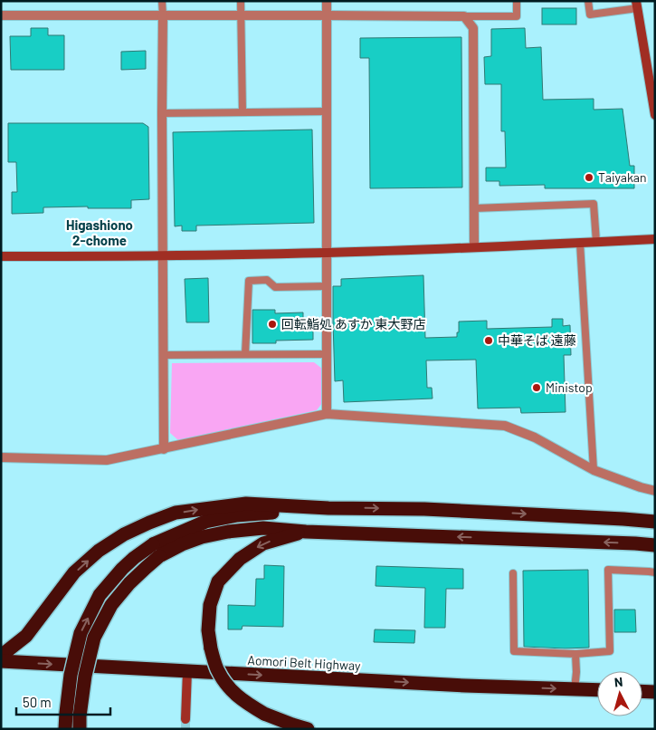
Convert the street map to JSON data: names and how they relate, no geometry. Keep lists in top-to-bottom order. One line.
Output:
{"streets":{"highway":["Aomori Belt Highway"]},"one_way":["Aomori Belt Highway"],"districts":["Higashiono 2-chome"],"places":["Taiyakan","回転鮨処 あすか 東大野店","中華そば 遠藤","Ministop"],"scale_bar":"50 m","north":"top"}
